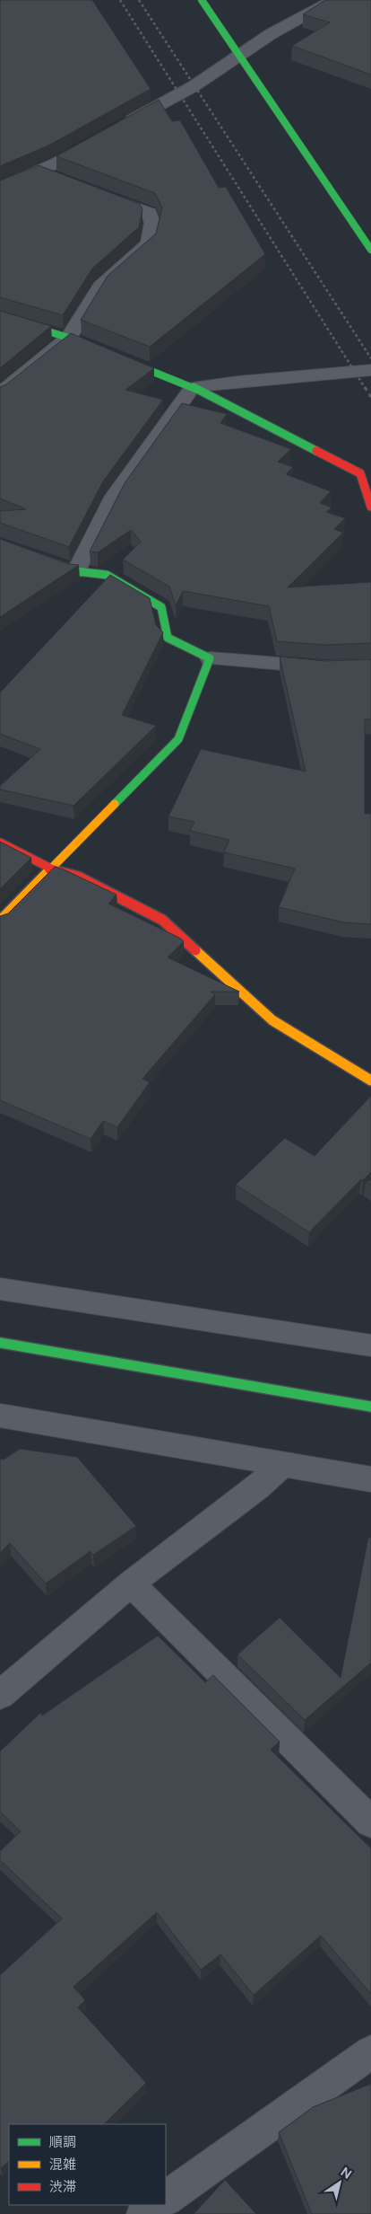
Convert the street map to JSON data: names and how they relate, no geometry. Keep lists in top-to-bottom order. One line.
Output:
{"legend":["順調","混雑","渋滞"],"north":"top right"}
